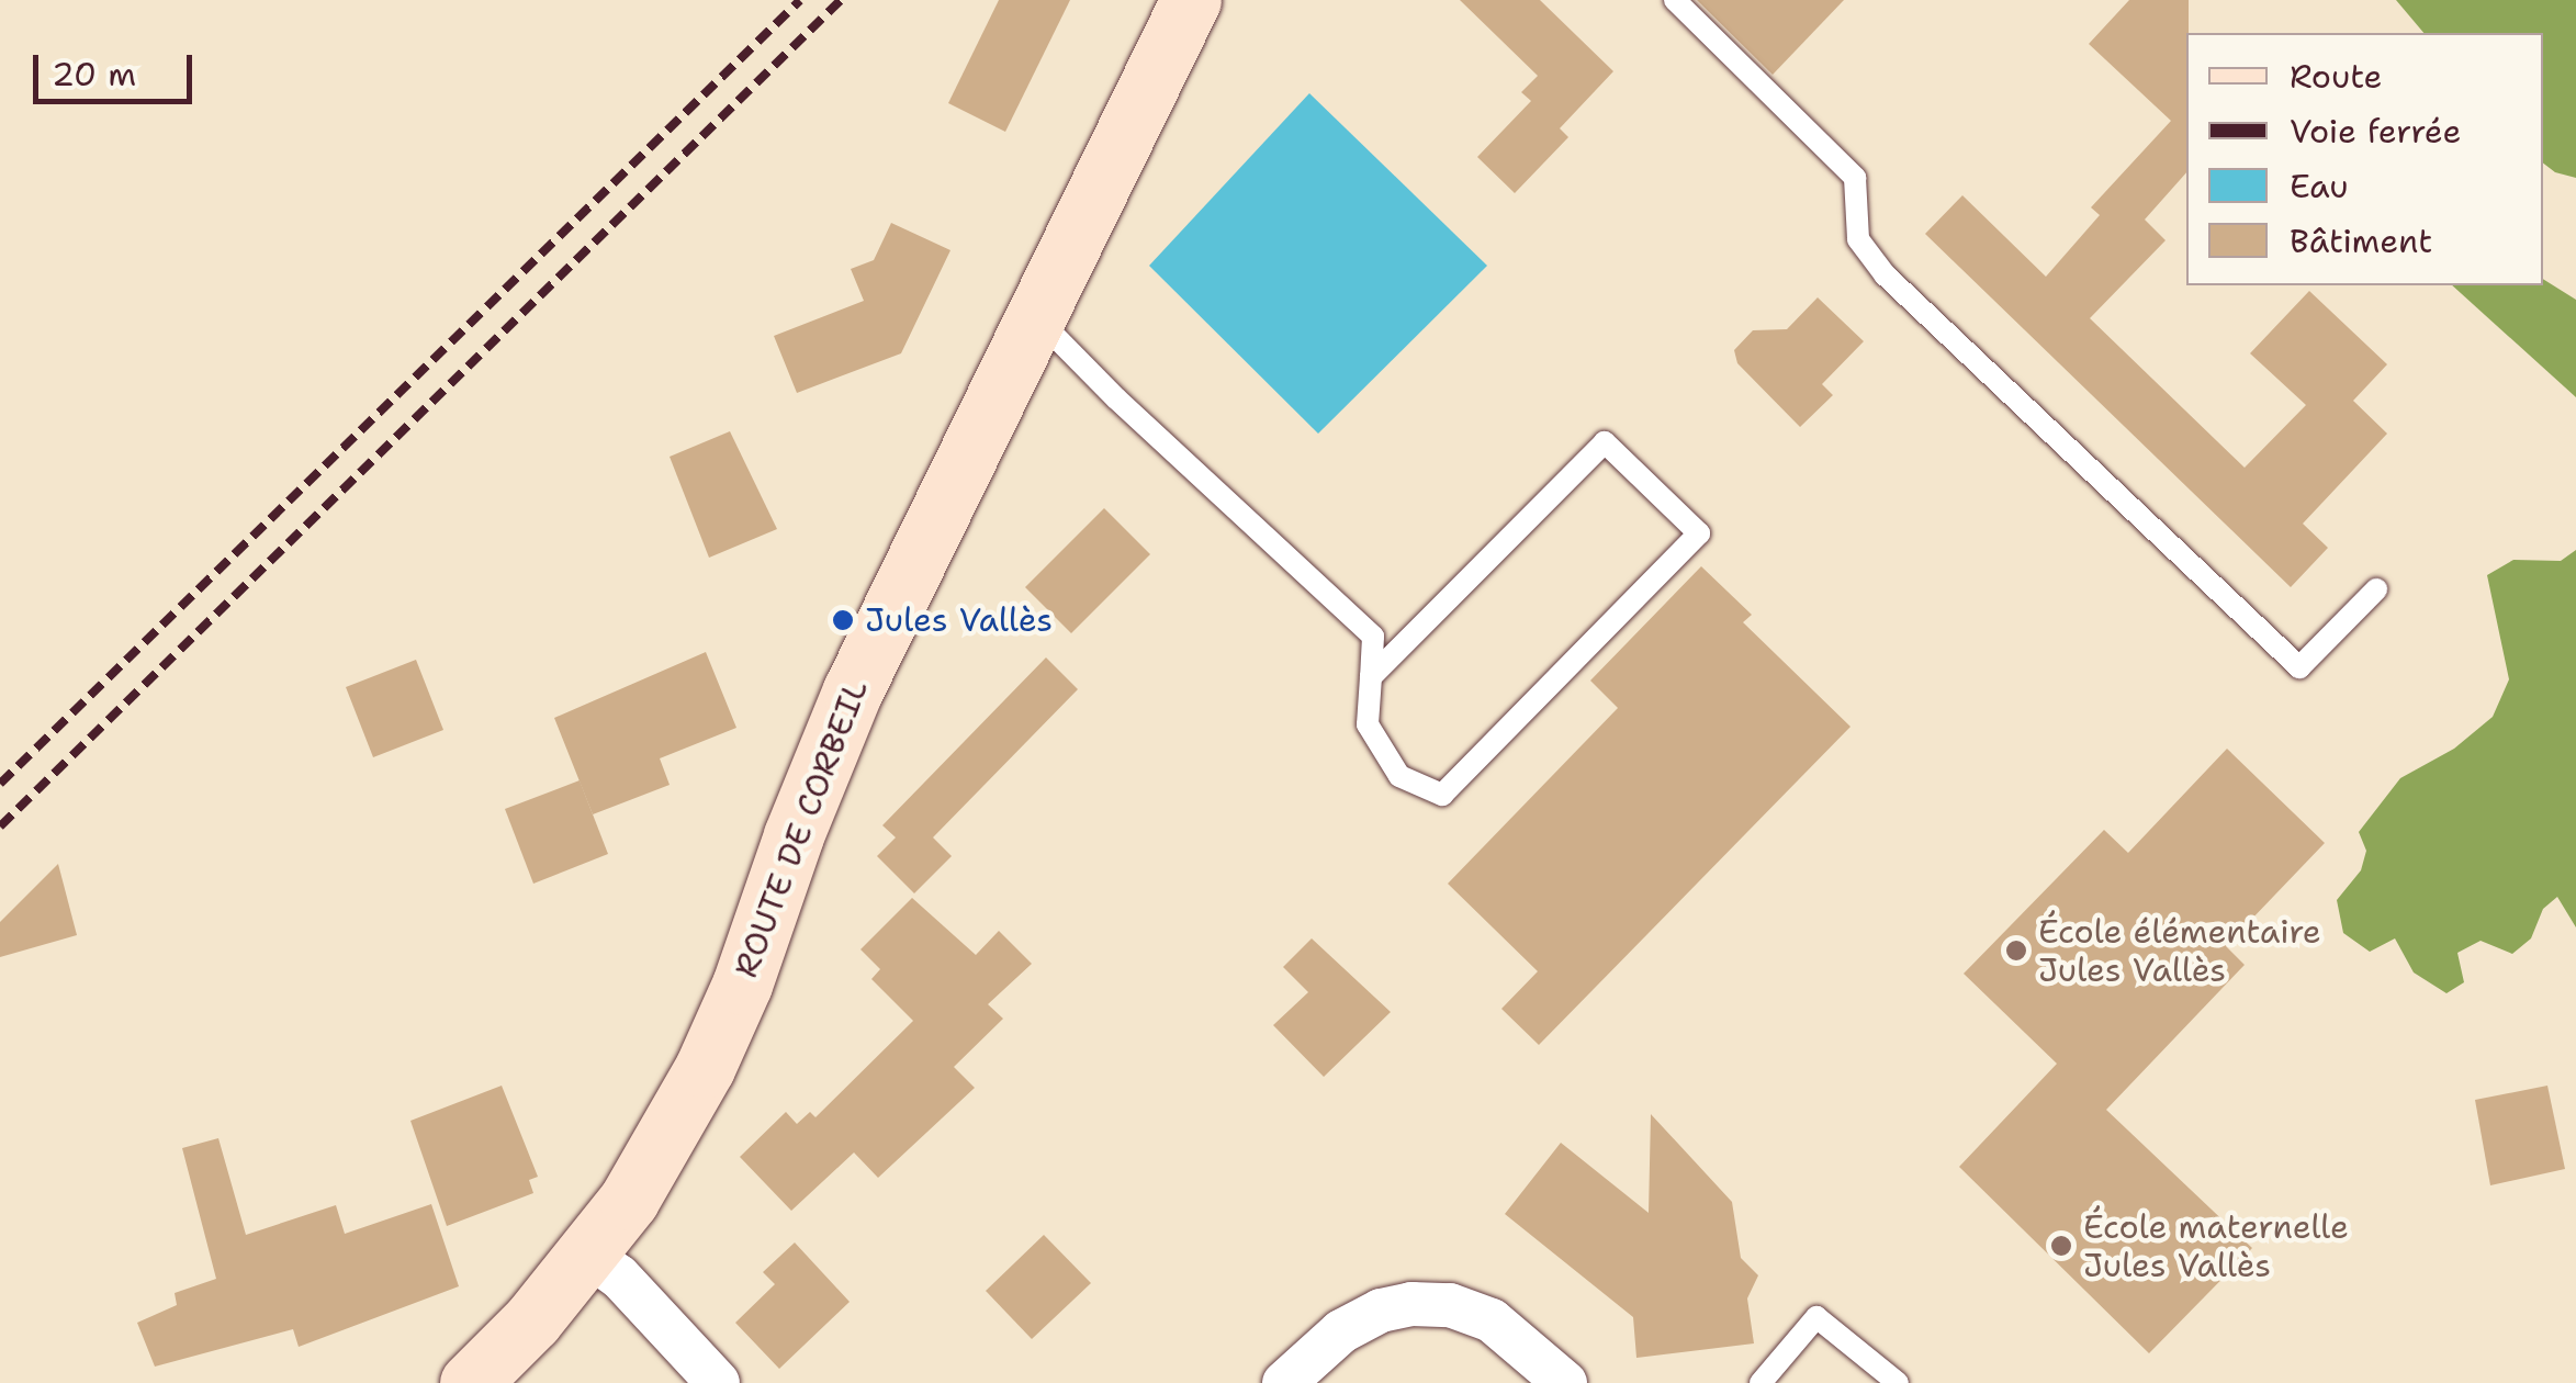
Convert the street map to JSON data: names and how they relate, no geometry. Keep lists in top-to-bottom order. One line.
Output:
{"streets":{"main road":["ROUTE DE CORBEIL"]},"places":["Jules Vallès","École élémentaire Jules Vallès","École maternelle Jules Vallès"],"legend":["Route","Voie ferrée","Eau","Bâtiment"],"scale_bar":"20 m"}
